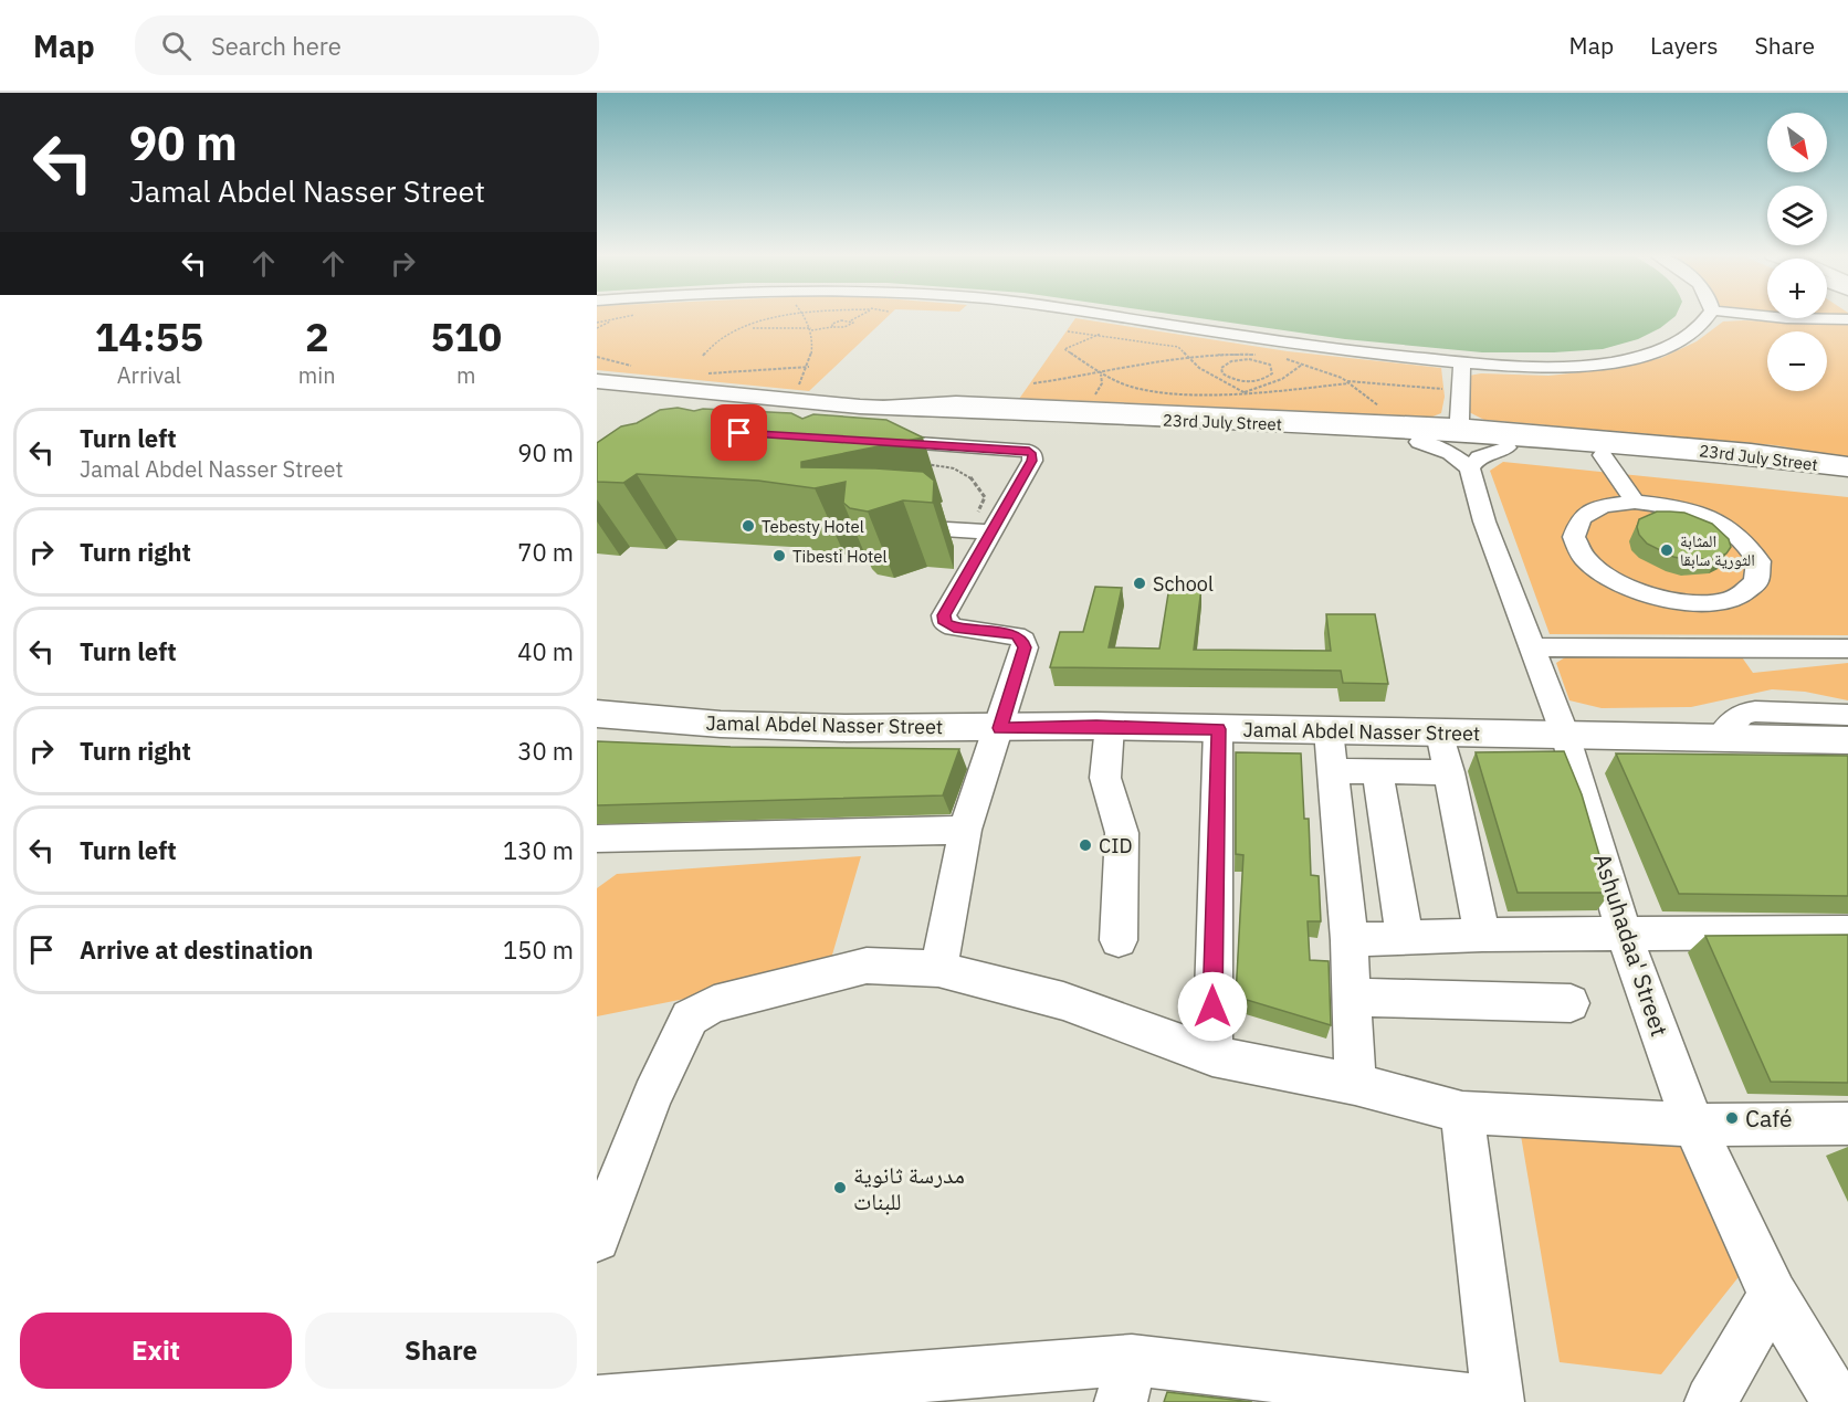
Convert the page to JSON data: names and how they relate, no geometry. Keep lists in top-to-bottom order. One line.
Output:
{"streets":{"main road":["23rd July Street","Jamal Abdel Nasser Street"],"street":["Ashuhadaa' Street"]},"crossings":[["Jamal Abdel Nasser Street","Ashuhadaa' Street"]],"places":["Tebesty Hotel","المثابة الثورية سابقا","Tibesti Hotel","School","CID","Café","مدرسة ثانوية للبنات"],"north":"bottom right","page":{"header":"Map","search":"Search here","nav":["Map","Layers","Share"],"turn":["90 m","Jamal Abdel Nasser Street"],"map_buttons":["+","−"],"eta":["14:55","Arrival","2","min","510","m"],"list":[{"name":"Turn left","note":"Jamal Abdel Nasser Street","value":"90 m"},{"name":"Turn right","value":"70 m"},{"name":"Turn left","value":"40 m"},{"name":"Turn right","value":"30 m"},{"name":"Turn left","value":"130 m"},{"name":"Arrive at destination","value":"150 m"}],"buttons":["Exit","Share"]}}
